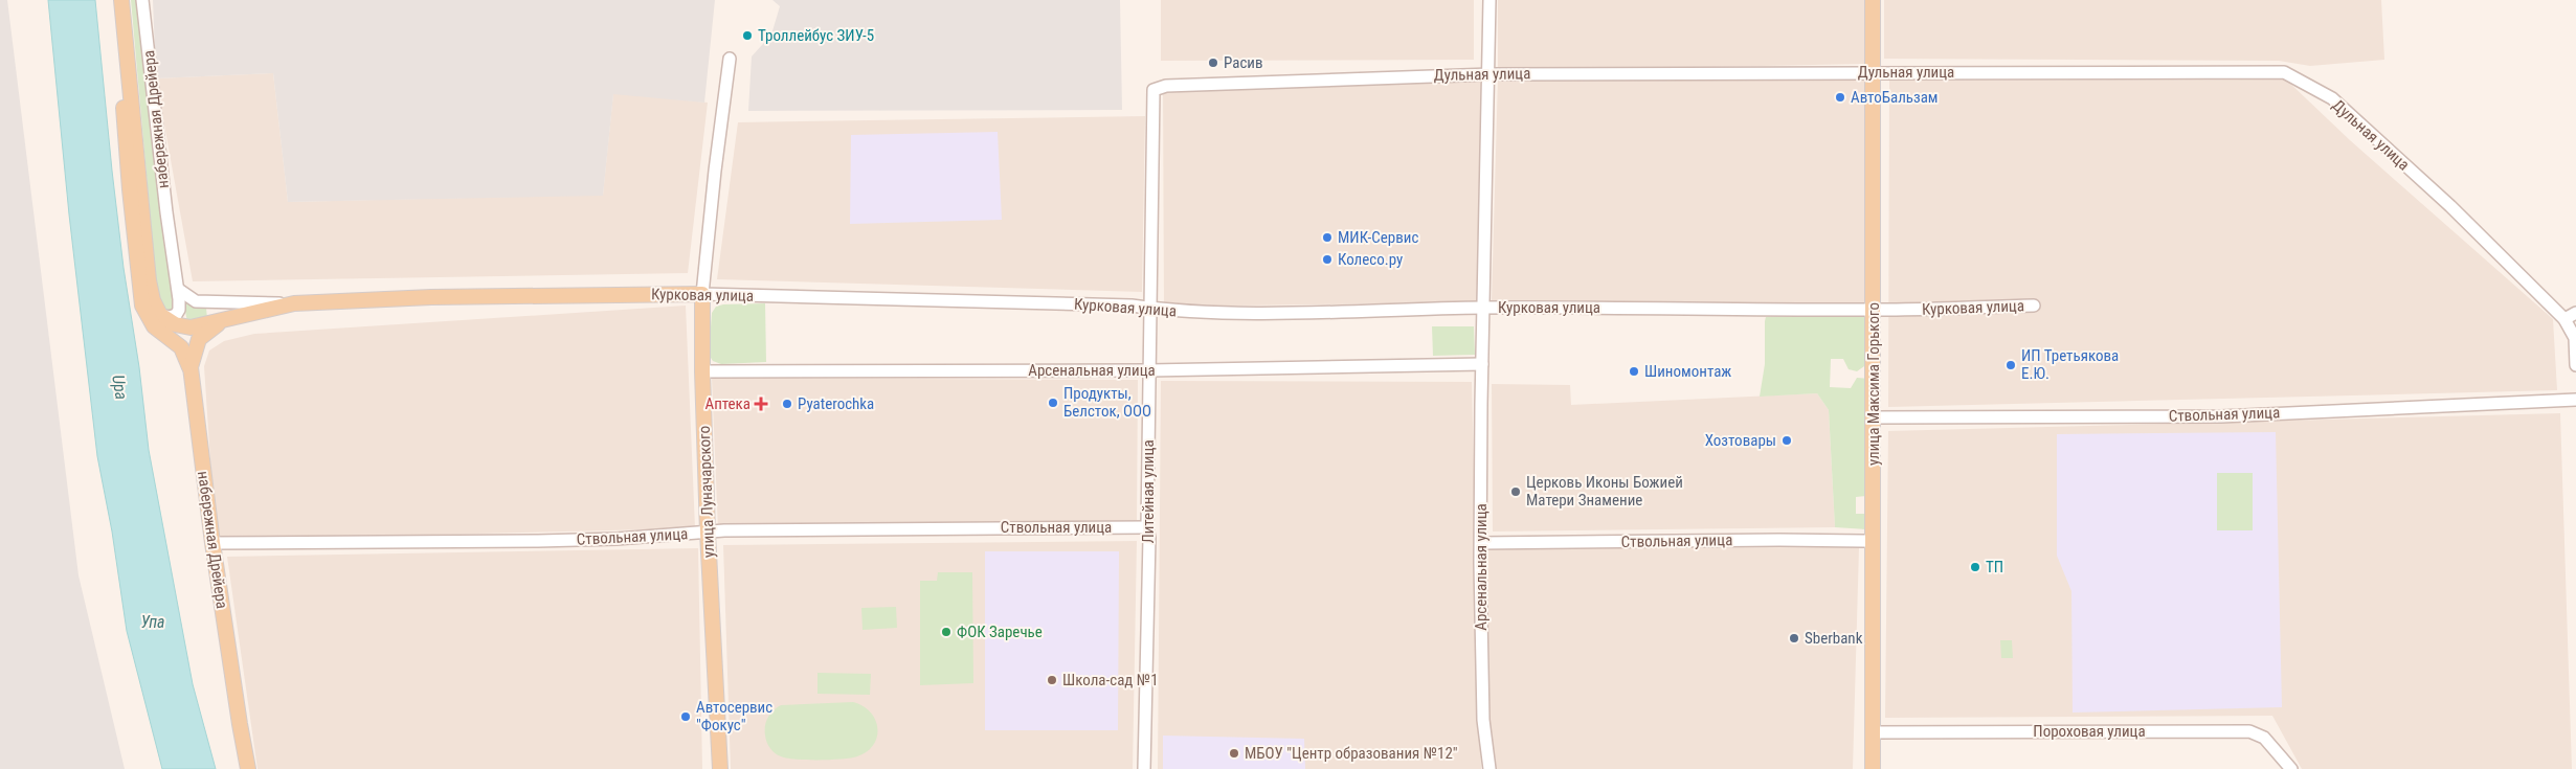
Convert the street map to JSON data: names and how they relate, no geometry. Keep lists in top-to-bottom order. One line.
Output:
{"streets":{"main road":["набережная Дрейера","Курковая улица","улица Максима Горького","улица Луначарского"],"street":["Дульная улица","Арсенальная улица","Ствольная улица","Литейная улица","Пороховая улица"]},"crossings":[["Дульная улица","Арсенальная улица"],["Дульная улица","улица Максима Горького"],["Дульная улица","Литейная улица"],["набережная Дрейера","Курковая улица"],["набережная Дрейера","Ствольная улица"],["Курковая улица","Арсенальная улица"],["Курковая улица","улица Максима Горького"],["Курковая улица","улица Луначарского"],["Курковая улица","Литейная улица"],["Арсенальная улица","Ствольная улица"],["Арсенальная улица","улица Луначарского"],["Арсенальная улица","Литейная улица"],["улица Максима Горького","Ствольная улица"],["улица Максима Горького","Пороховая улица"],["Ствольная улица","улица Луначарского"],["Ствольная улица","Литейная улица"]],"water":["Upa","Упа"],"places":{"other":["Троллейбус ЗИУ-5","Расив","АвтоБальзам","МИК-Сервис","Колесо.ру","ИП Третьякова Е.Ю.","Шиномонтаж","Продукты, Белсток, ООО","Pyaterochka","Хозтовары","Церковь Иконы Божией Матери Знамение","ТП","ФОК Заречье","Sberbank","Школа-сад №1","Автосервис \"Фокус\"","МБОУ \"Центр образования №12\""],"health":["Аптека"]}}
